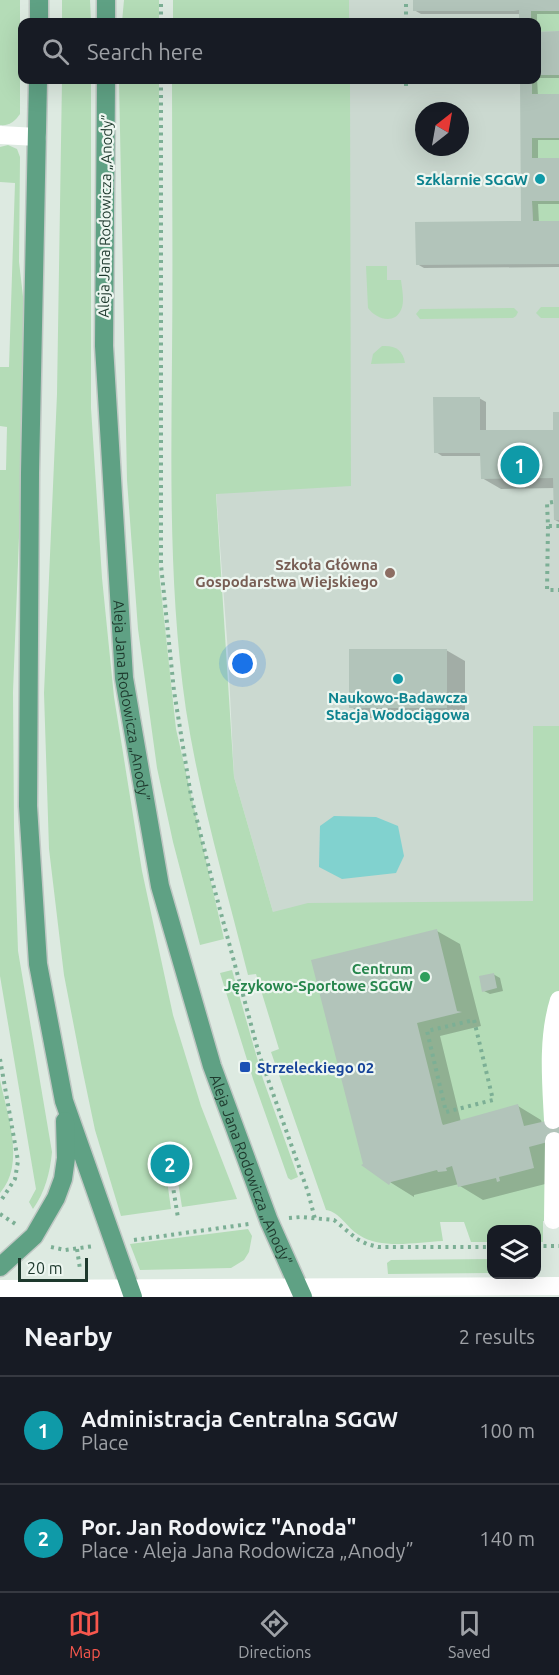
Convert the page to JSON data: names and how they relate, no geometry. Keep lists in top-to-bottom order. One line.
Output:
{"streets":{"main road":["Aleja Jana Rodowicza „Anody”"]},"places":{"other":["Szklarnie SGGW","Szkoła Główna Gospodarstwa Wiejskiego","Naukowo-Badawcza Stacja Wodociągowa","Centrum Językowo-Sportowe SGGW"],"transit":["Strzeleckiego 02"]},"scale_bar":"20 m","north":"top right","page":{"search":"Search here","pins":["1","2"],"scale":"20 m","heading":["Nearby","2 results"],"list":[{"mark":"1","name":"Administracja Centralna SGGW","note":"Place","value":"100 m"},{"mark":"2","name":"Por. Jan Rodowicz \"Anoda\"","note":"Place · Aleja Jana Rodowicza „Anody”","value":"140 m"}],"nav":["Map","Directions","Saved"]}}
